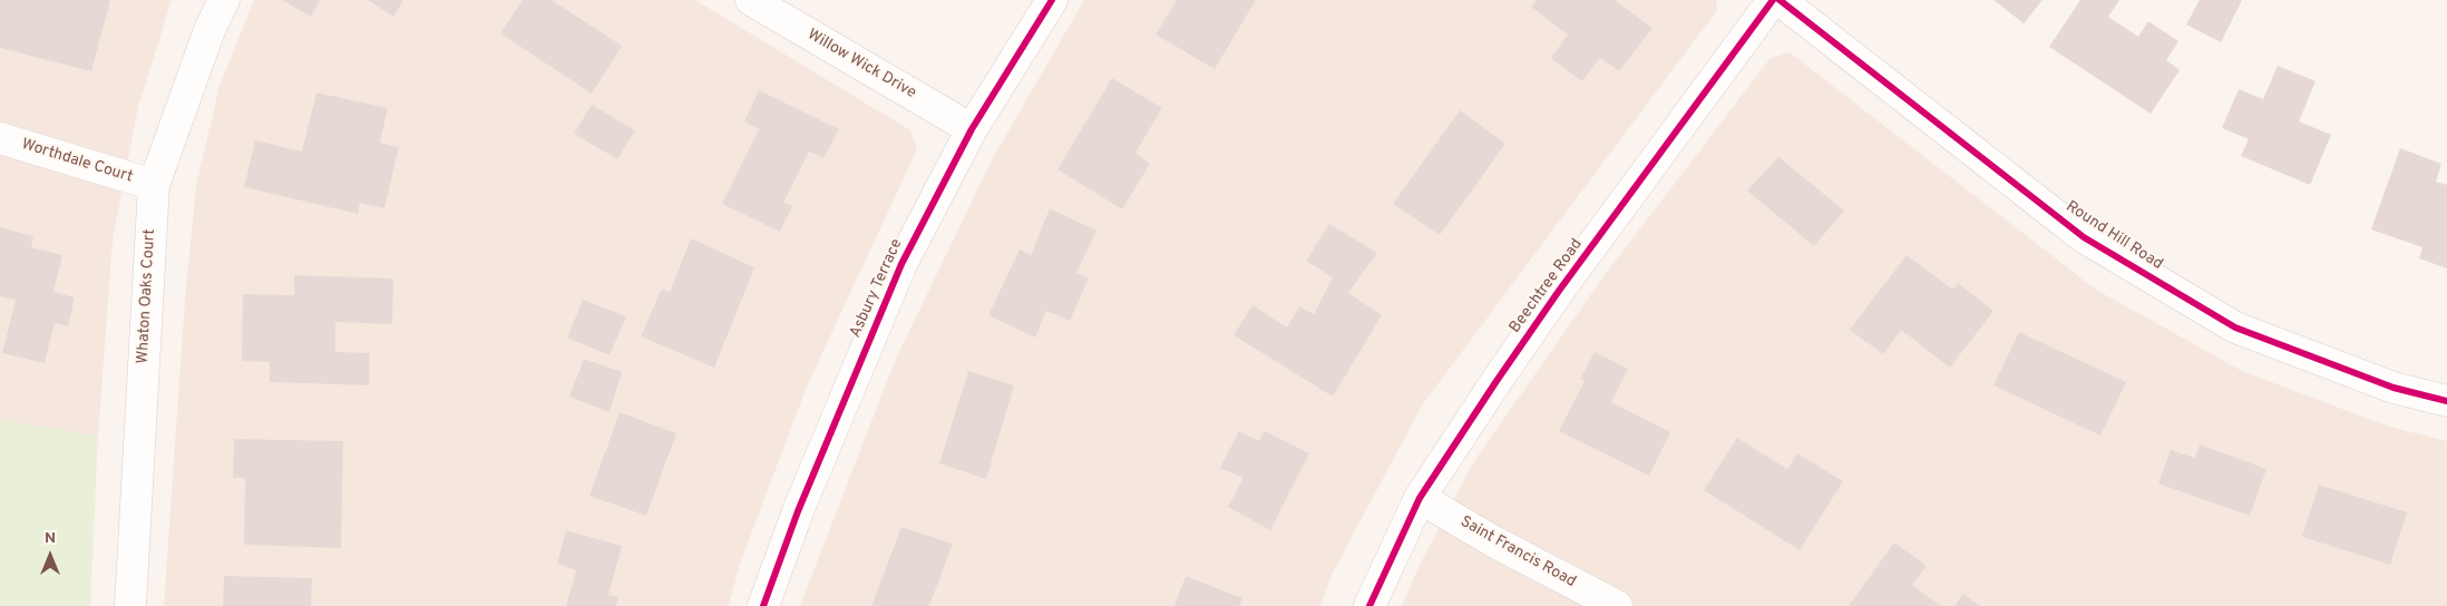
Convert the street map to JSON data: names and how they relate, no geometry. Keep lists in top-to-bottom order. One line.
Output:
{"streets":{"street":["Willow Wick Drive","Worthdale Court","Round Hill Road","Beechtree Road","Asbury Terrace","Whaton Oaks Court","Saint Francis Road"]},"crossings":[["Willow Wick Drive","Asbury Terrace"],["Worthdale Court","Whaton Oaks Court"],["Beechtree Road","Saint Francis Road"]],"north":"top"}
